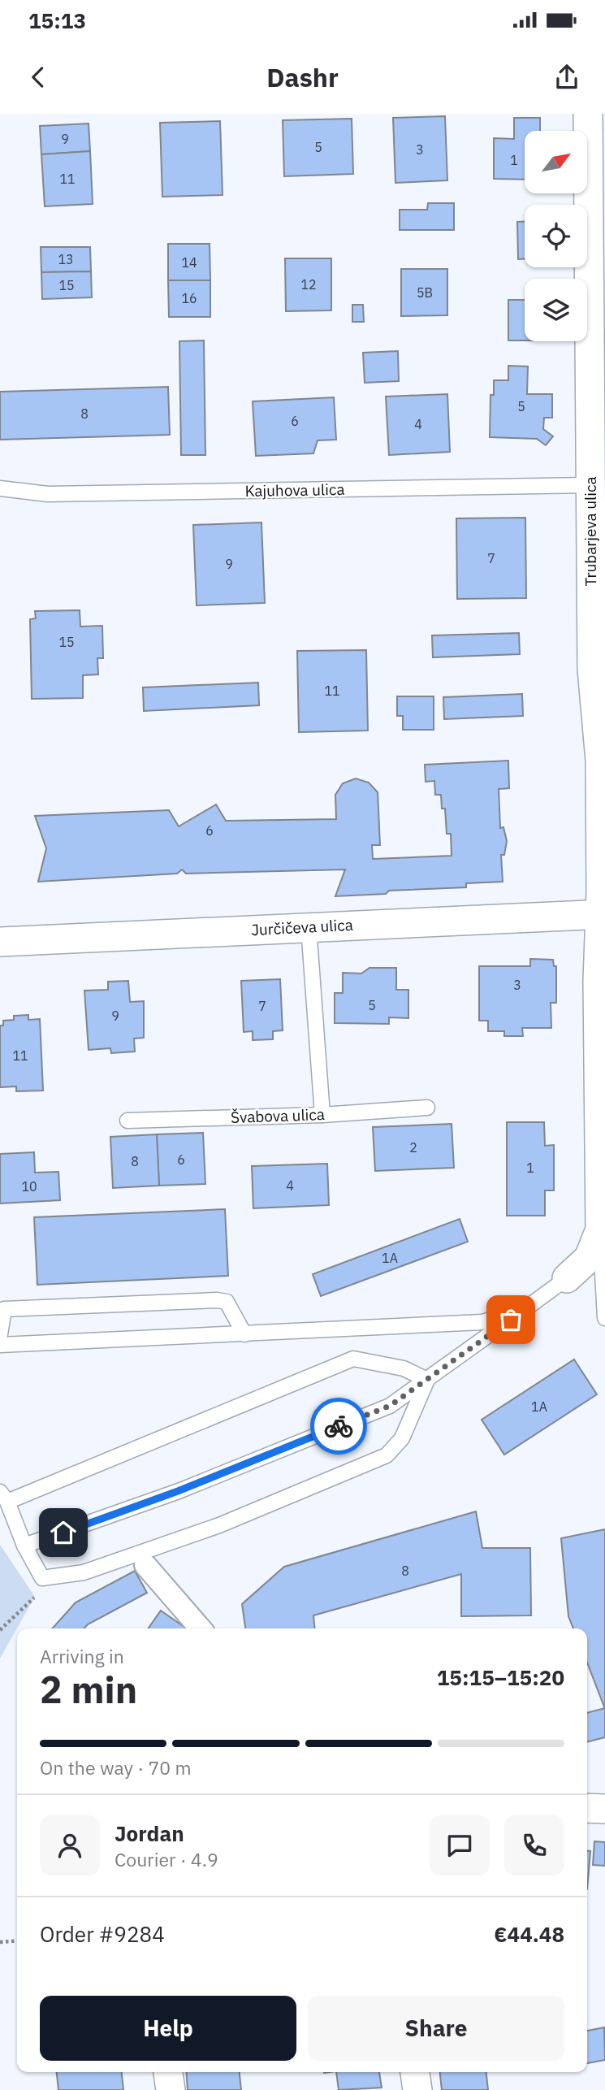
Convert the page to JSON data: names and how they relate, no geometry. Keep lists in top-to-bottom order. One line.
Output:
{"streets":{"street":["Trubarjeva ulica","Jurčičeva ulica"],"lane":["Kajuhova ulica","Švabova ulica"]},"crossings":[["Kajuhova ulica","Trubarjeva ulica"],["Trubarjeva ulica","Jurčičeva ulica"]],"house_numbers":["9","5","3","1","11","13","14","12","15","5B","16","5","8","6","4","7","9","15","11","6","3","5","7","9","11","2","6","8","1","4","10","1A","1A","8"],"north":"top right","page":{"status":"15:13","header":"Dashr","heading":["2 min","Arriving in","15:15–15:20"],"panel":["Jordan","Courier · 4.9","Order #9284","€44.48"],"bar":"On the way · 70 m","buttons":["Help","Share"]}}
